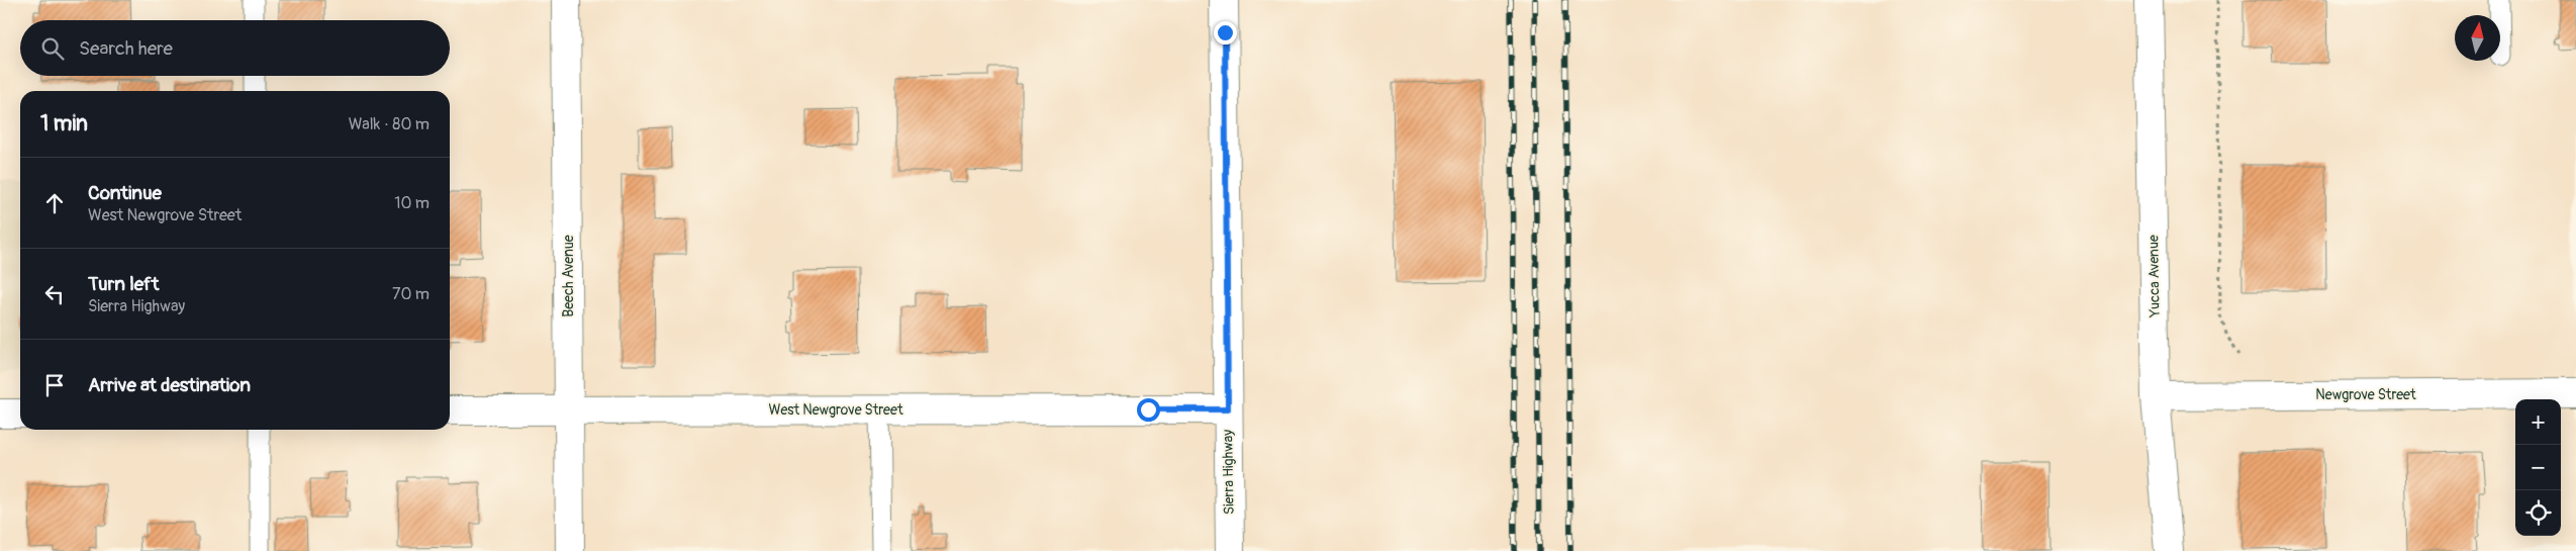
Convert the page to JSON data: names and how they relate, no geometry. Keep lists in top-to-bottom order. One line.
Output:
{"streets":{"street":["Beech Avenue","Yucca Avenue","Newgrove Street","West Newgrove Street","Sierra Highway"]},"crossings":[["Beech Avenue","West Newgrove Street"],["Yucca Avenue","Newgrove Street"],["West Newgrove Street","Sierra Highway"]],"north":"top","page":{"search":"Search here","heading":["1 min","Walk · 80 m"],"list":[["Continue","West Newgrove Street","10 m"],["Turn left","Sierra Highway","70 m"],"Arrive at destination"],"map_buttons":["+","−"]}}
